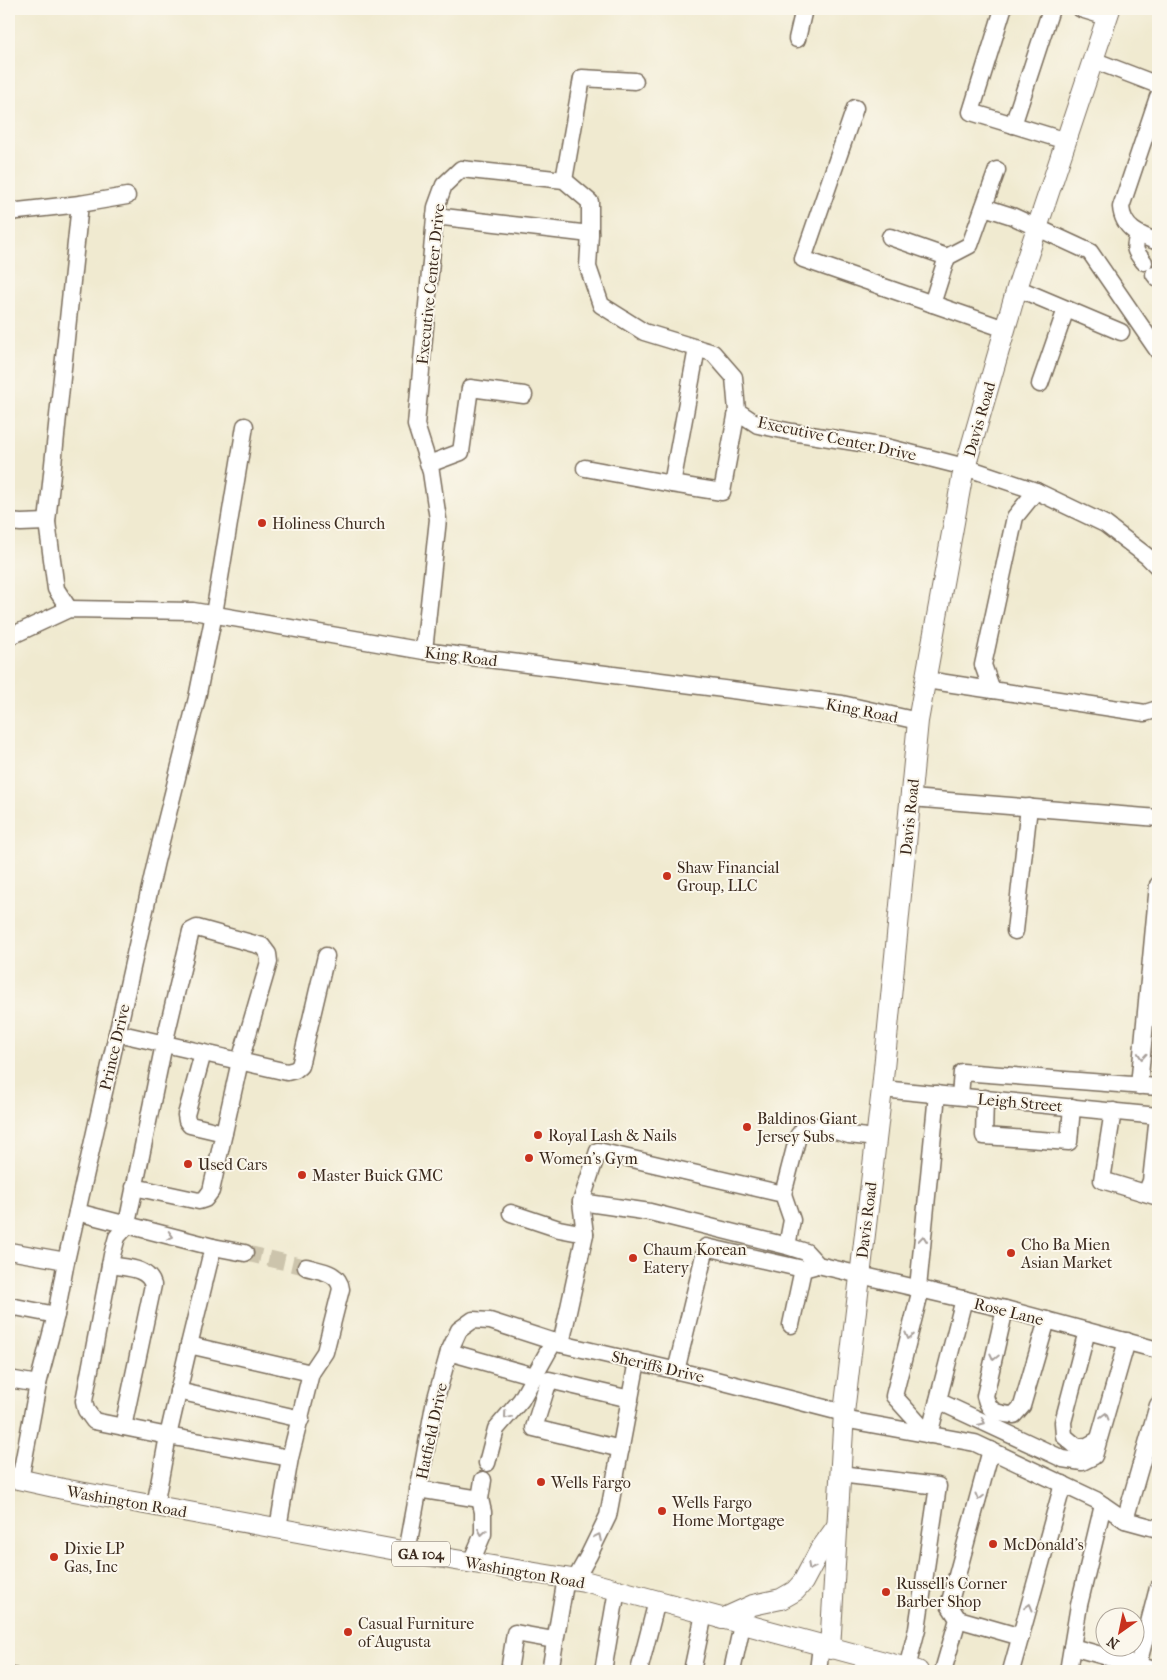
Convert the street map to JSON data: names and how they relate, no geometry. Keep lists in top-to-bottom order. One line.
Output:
{"streets":{"main road":["Davis Road","Washington Road","GA 104"],"street":["Executive Center Drive","King Road","Prince Drive","Leigh Street","Rose Lane","Sheriffs Drive","Hatfield Drive"]},"crossings":[["Executive Center Drive","Davis Road"],["Executive Center Drive","King Road"],["Davis Road","King Road"],["Davis Road","Leigh Street"],["Davis Road","Rose Lane"],["Davis Road","Sheriffs Drive"],["Davis Road","Washington Road"],["King Road","Prince Drive"],["Prince Drive","Washington Road"],["Rose Lane","Sheriffs Drive"],["Sheriffs Drive","Hatfield Drive"],["Hatfield Drive","Washington Road"]],"places":["Holiness Church","Shaw Financial Group, LLC","Baldinos Giant Jersey Subs","Royal Lash & Nails","Women's Gym","Used Cars","Master Buick GMC","Cho Ba Mien Asian Market","Chaum Korean Eatery","Wells Fargo","Wells Fargo Home Mortgage","McDonald's","Dixie LP Gas, Inc","Russell's Corner Barber Shop","Casual Furniture of Augusta"],"north":"bottom left"}
